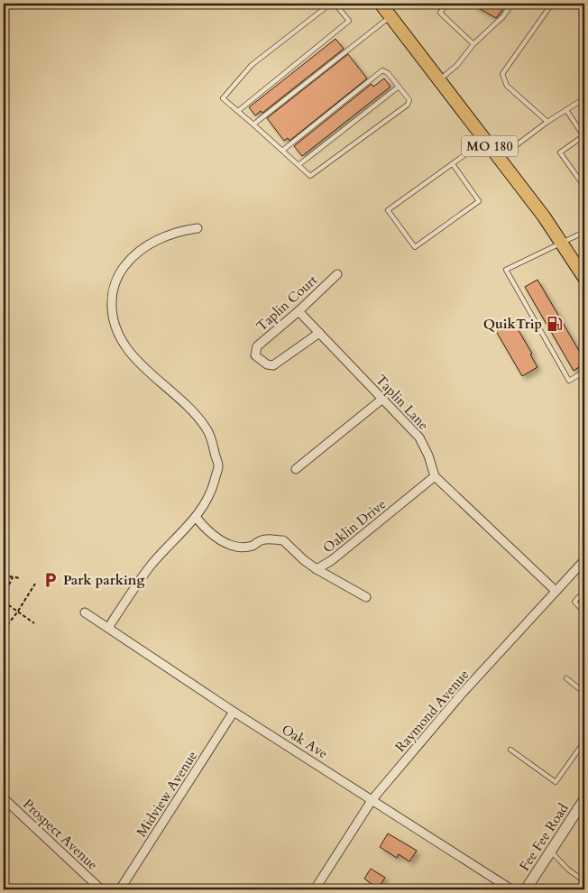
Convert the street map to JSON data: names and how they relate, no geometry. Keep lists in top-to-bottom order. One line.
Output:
{"streets":{"main road":["MO 180"],"street":["Taplin Court","Taplin Lane","Oaklin Drive","Raymond Avenue","Oak Ave","Midview Avenue","Prospect Avenue","Fee Fee Road"]},"crossings":[["Taplin Court","Taplin Lane"],["Taplin Lane","Oaklin Drive"],["Taplin Lane","Raymond Avenue"],["Raymond Avenue","Oak Ave"],["Oak Ave","Midview Avenue"]],"places":{"fuel station":["QuikTrip"],"parking":["Park parking"]}}
